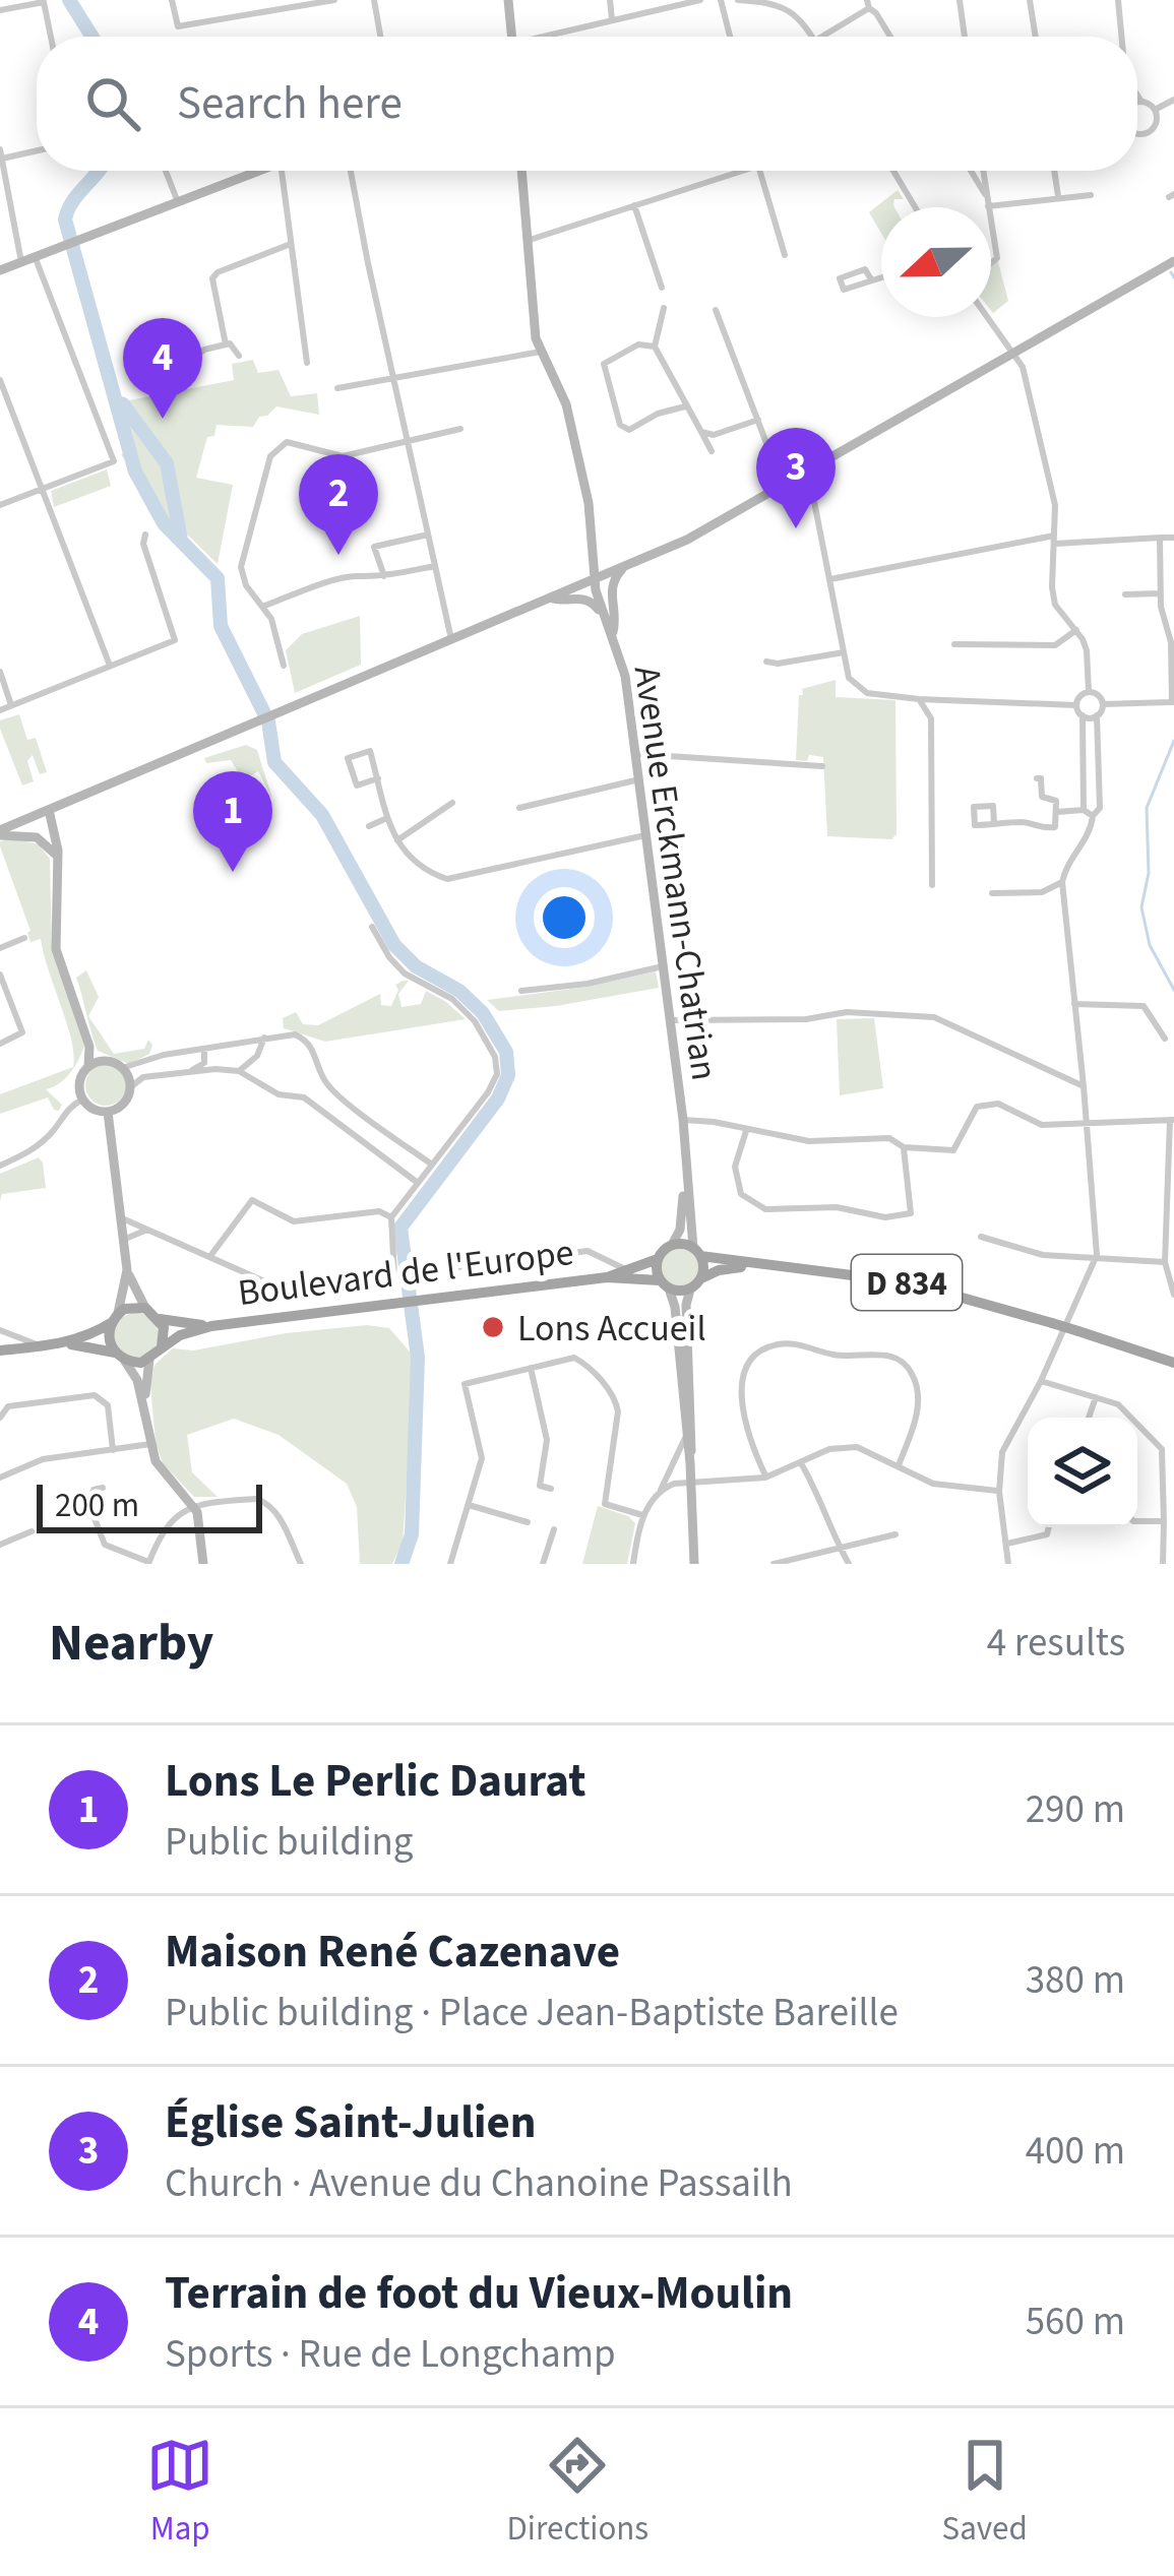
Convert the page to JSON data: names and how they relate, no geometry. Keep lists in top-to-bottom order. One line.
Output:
{"streets":{"main road":["Boulevard de l'Europe","D 834"],"street":["Avenue Erckmann-Chatrian"]},"crossings":[["Avenue Erckmann-Chatrian","Boulevard de l'Europe"],["Avenue Erckmann-Chatrian","D 834"],["Boulevard de l'Europe","D 834"]],"places":["Lons Accueil"],"scale_bar":"200 m","north":"left","page":{"search":"Search here","pins":["4","3","2","1"],"scale":"200 m","heading":["Nearby","4 results"],"list":[{"mark":"1","name":"Lons Le Perlic Daurat","note":"Public building","value":"290 m"},{"mark":"2","name":"Maison René Cazenave","note":"Public building · Place Jean-Baptiste Bareille","value":"380 m"},{"mark":"3","name":"Église Saint-Julien","note":"Church · Avenue du Chanoine Passailh","value":"400 m"},{"mark":"4","name":"Terrain de foot du Vieux-Moulin","note":"Sports · Rue de Longchamp","value":"560 m"}],"nav":["Map","Directions","Saved"]}}
